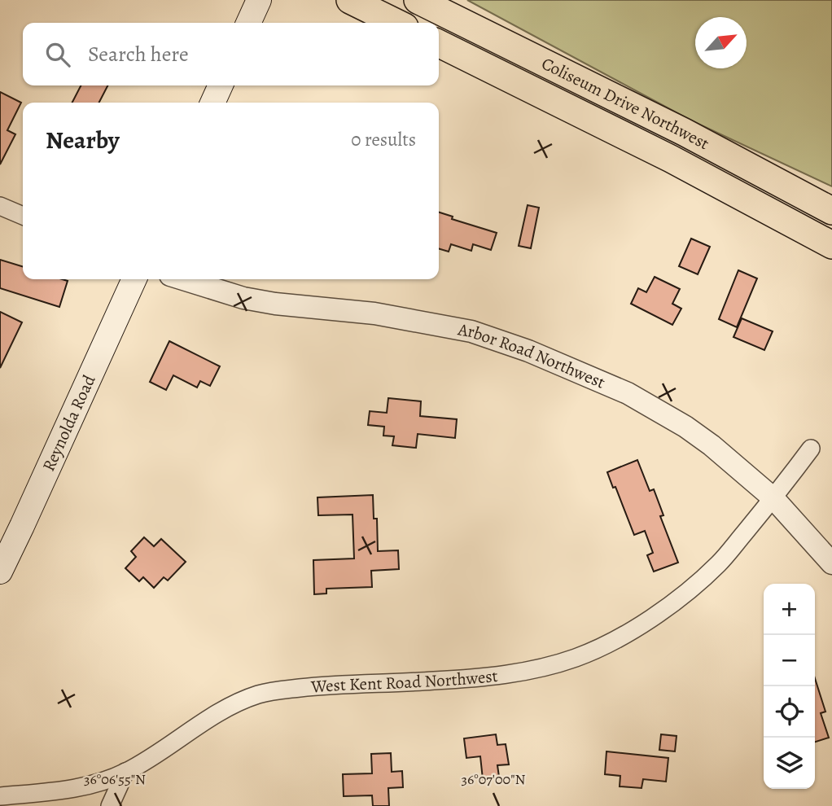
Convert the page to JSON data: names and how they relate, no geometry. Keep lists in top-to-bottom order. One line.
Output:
{"streets":{"main road":["Coliseum Drive Northwest","Reynolda Road"],"street":["Arbor Road Northwest","West Kent Road Northwest"]},"crossings":[["Arbor Road Northwest","West Kent Road Northwest"]],"north":"top right","page":{"search":"Search here","heading":["Nearby","0 results"],"map_buttons":["+","−"]},"coordinates":["36°06'55\"N","36°07'00\"N"]}
